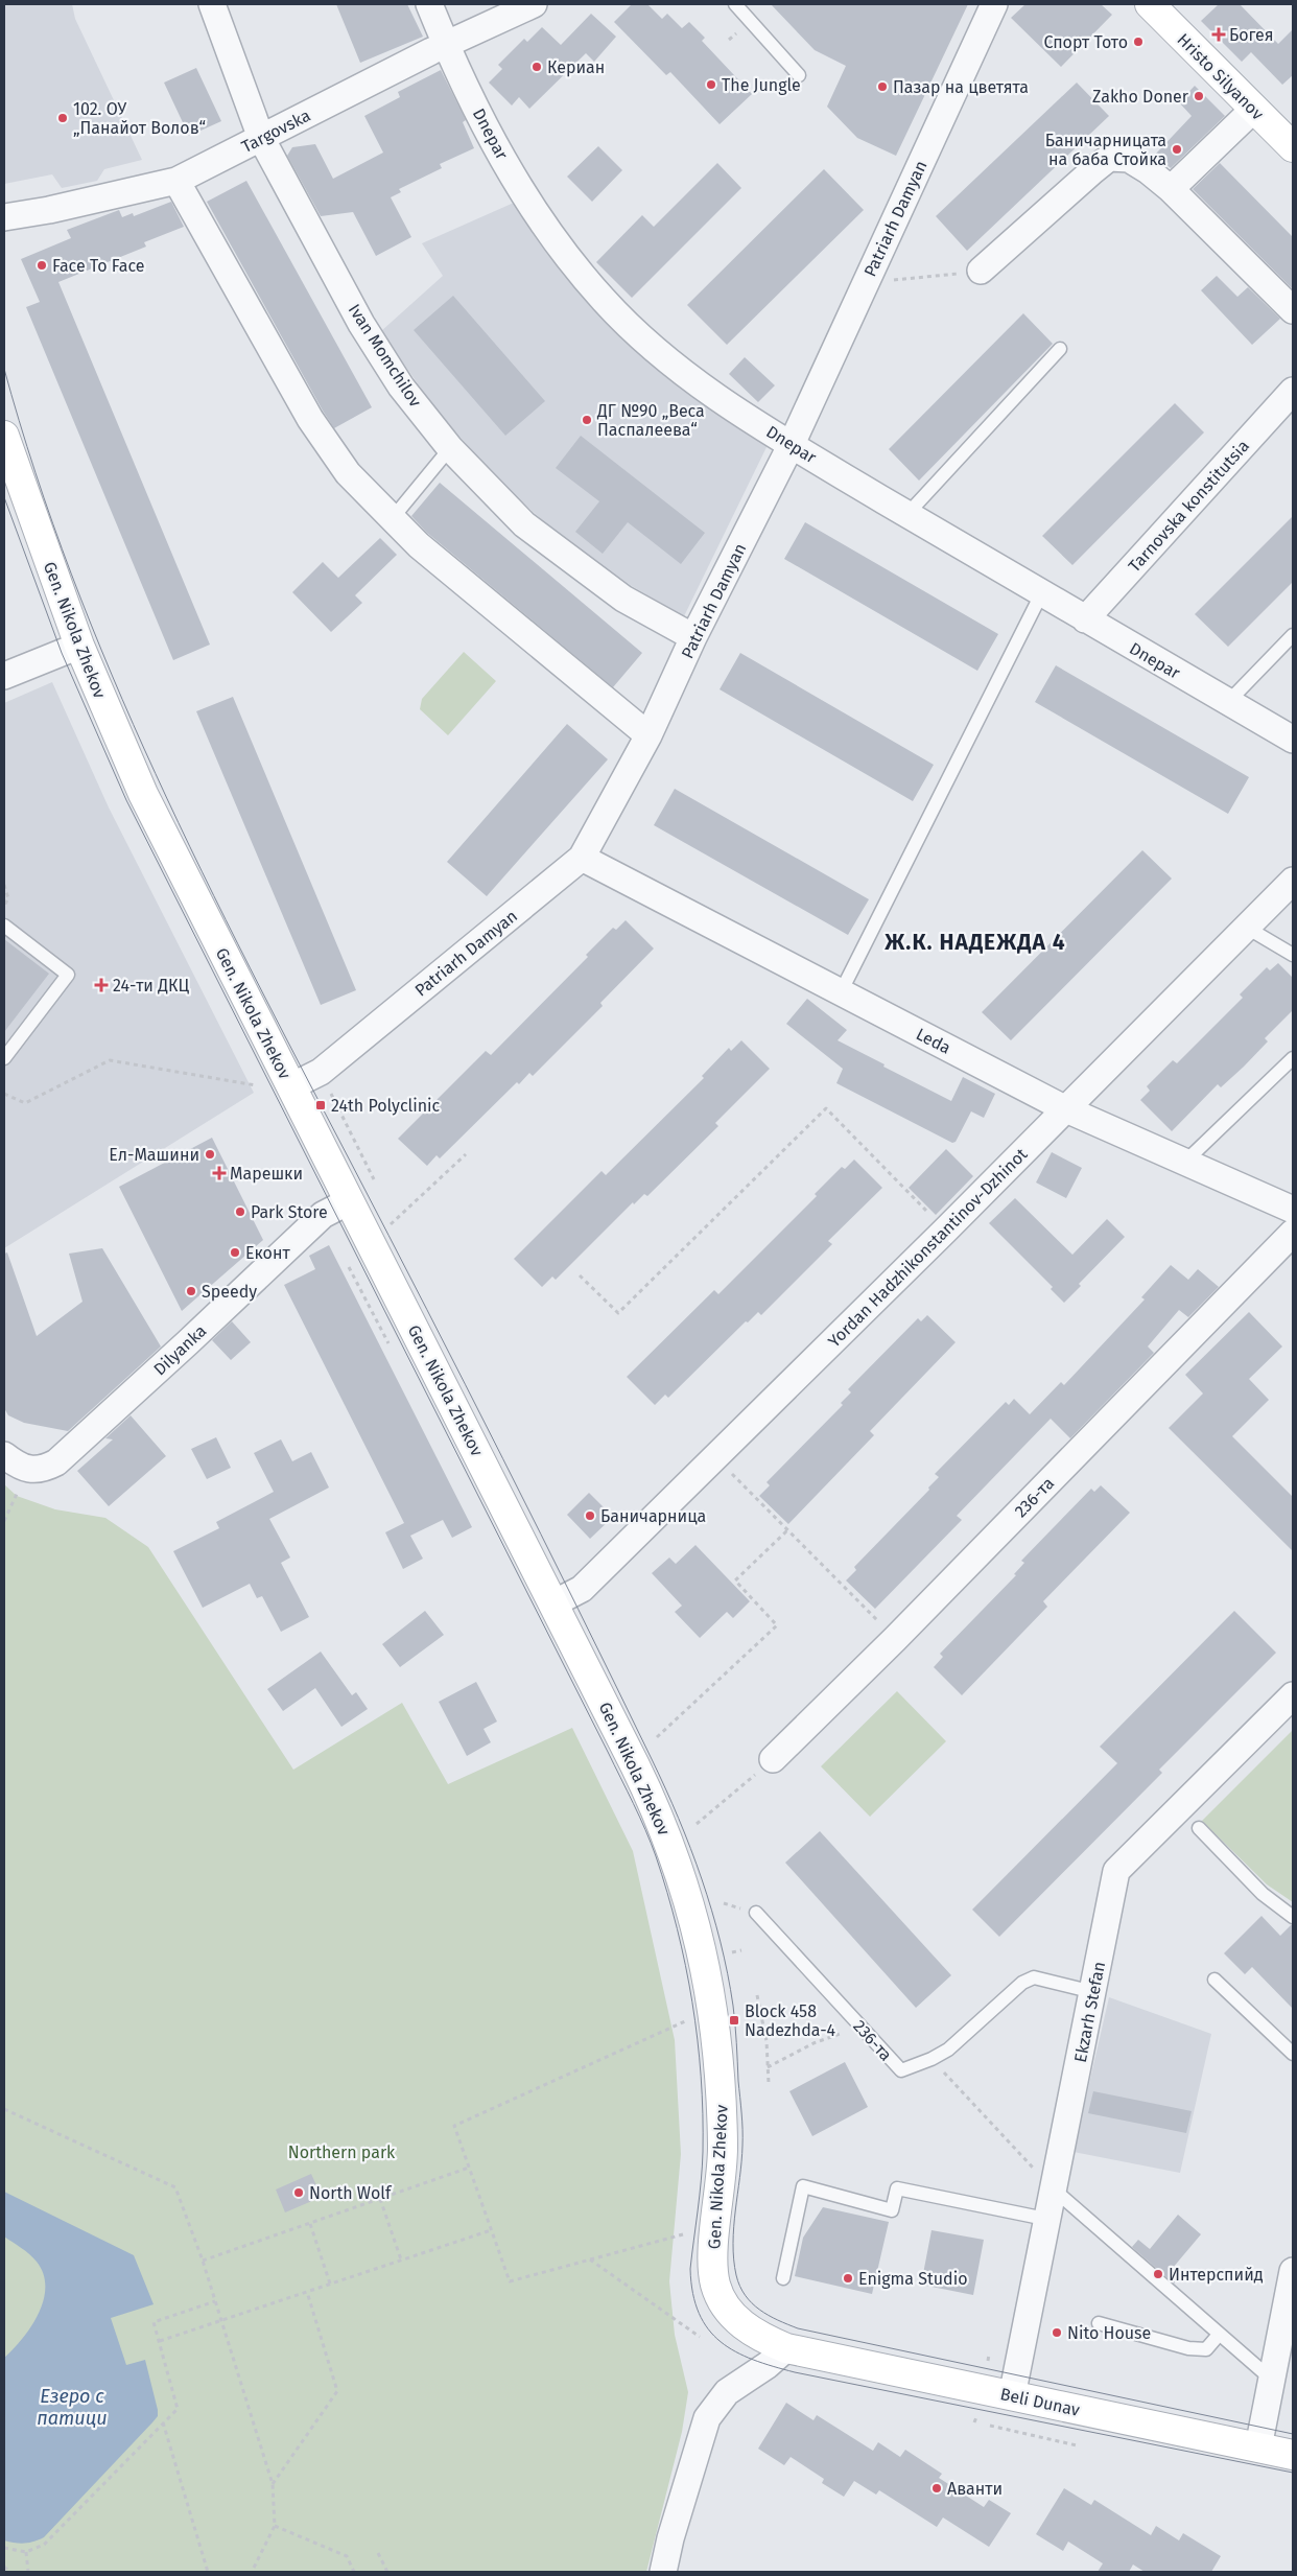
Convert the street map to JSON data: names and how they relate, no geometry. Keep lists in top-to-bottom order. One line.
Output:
{"streets":{"street":["Hristo Silyanov","Targovska","Dnepar","Patriarh Damyan","Ivan Momchilov","Tarnovska konstitutsia","Gen. Nikola Zhekov","Leda","Yordan Hadzhikonstantinov-Dzhinot","Dilyanka","236-та","Ekzarh Stefan","Beli Dunav"]},"crossings":[["Targovska","Dnepar"],["Targovska","Ivan Momchilov"],["Dnepar","Patriarh Damyan"],["Dnepar","Tarnovska konstitutsia"],["Patriarh Damyan","Ivan Momchilov"],["Patriarh Damyan","Gen. Nikola Zhekov"],["Patriarh Damyan","Leda"],["Gen. Nikola Zhekov","Yordan Hadzhikonstantinov-Dzhinot"],["Gen. Nikola Zhekov","Dilyanka"],["Gen. Nikola Zhekov","Beli Dunav"],["Leda","Yordan Hadzhikonstantinov-Dzhinot"],["236-та","Ekzarh Stefan"],["Ekzarh Stefan","Beli Dunav"]],"districts":["Ж.К. НАДЕЖДА 4"],"water":["Езеро с патици"],"parks":["Northern park"],"places":{"health":["Богея","24-ти ДКЦ","Марешки"],"other":["Спорт Тото","Кериан","The Jungle","Пазар на цветята","Zakho Doner","102. ОУ „Панайот Волов“","Баничарницата на баба Стойка","Face To Face","ДГ №90 „Веса Паспалеева“","Ел-Машини","Park Store","Еконт","Speedy","Баничарница","North Wolf","Интерспийд","Enigma Studio","Nito House","Аванти"],"transit":["24th Polyclinic","Block 458 Nadezhda-4"]}}
